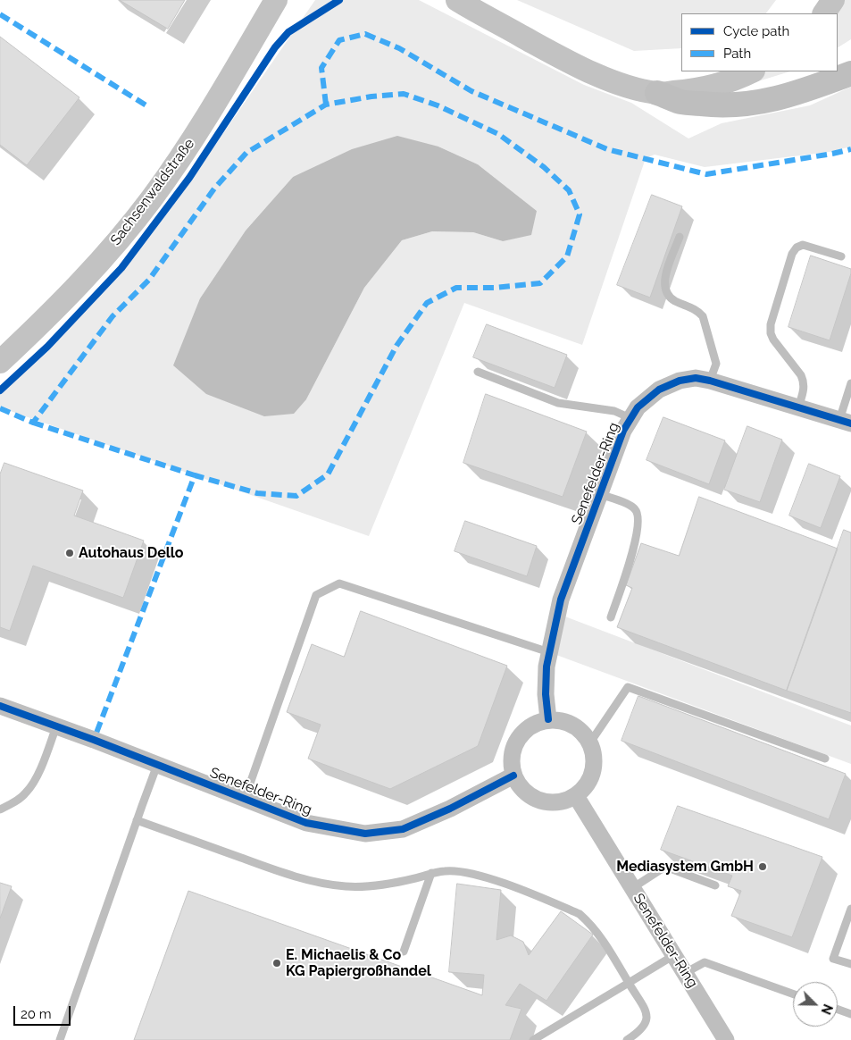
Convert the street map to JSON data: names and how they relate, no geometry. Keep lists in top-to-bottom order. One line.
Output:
{"streets":{"main road":["Sachsenwaldstraße"],"street":["Senefelder-Ring"]},"places":["Autohaus Dello","Mediasystem GmbH","E. Michaelis & Co KG Papiergroßhandel"],"legend":["Cycle path","Path"],"scale_bar":"20 m","north":"bottom right"}
